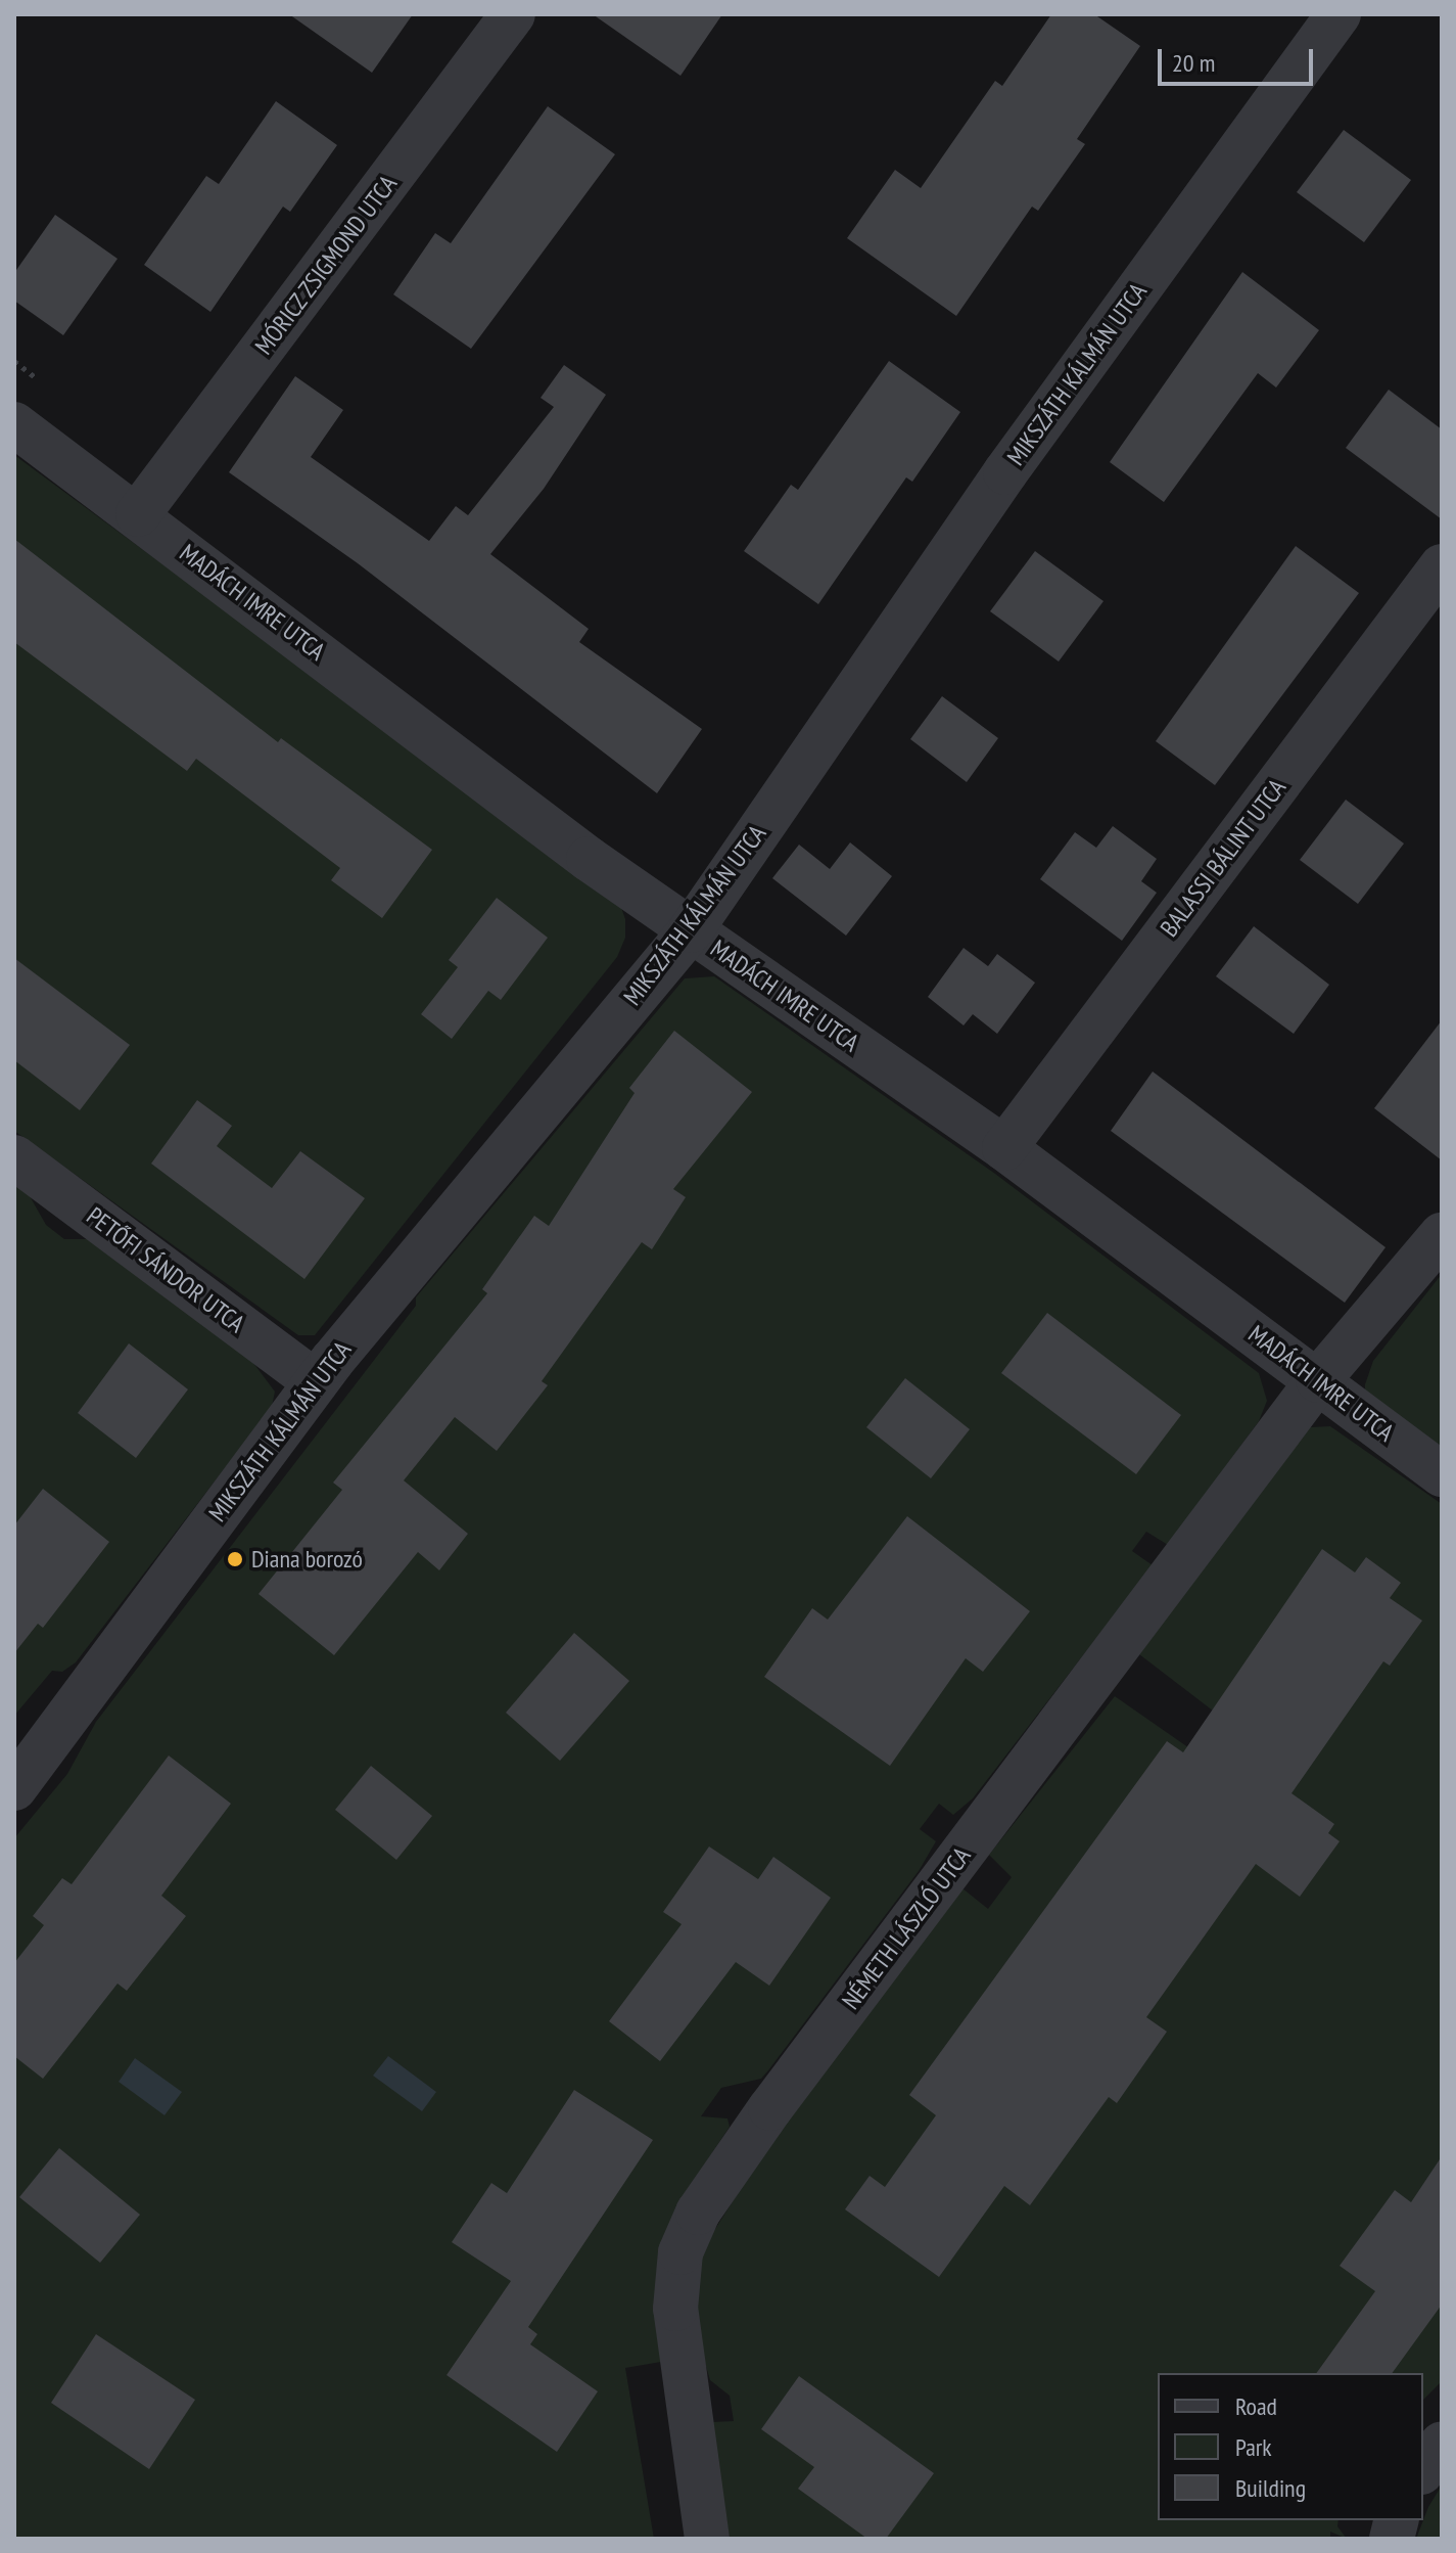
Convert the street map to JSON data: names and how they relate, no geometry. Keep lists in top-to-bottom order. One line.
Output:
{"streets":{"street":["MÓRICZ ZSIGMOND UTCA","MIKSZÁTH KÁLMÁN UTCA","MADÁCH IMRE UTCA","BALASSI BÁLINT UTCA","PETŐFI SÁNDOR UTCA","NÉMETH LÁSZLÓ UTCA"]},"crossings":[["MÓRICZ ZSIGMOND UTCA","MADÁCH IMRE UTCA"],["MIKSZÁTH KÁLMÁN UTCA","MADÁCH IMRE UTCA"],["MIKSZÁTH KÁLMÁN UTCA","PETŐFI SÁNDOR UTCA"],["MADÁCH IMRE UTCA","BALASSI BÁLINT UTCA"],["MADÁCH IMRE UTCA","NÉMETH LÁSZLÓ UTCA"]],"places":["Diana borozó"],"legend":["Road","Park","Building"],"scale_bar":"20 m"}
